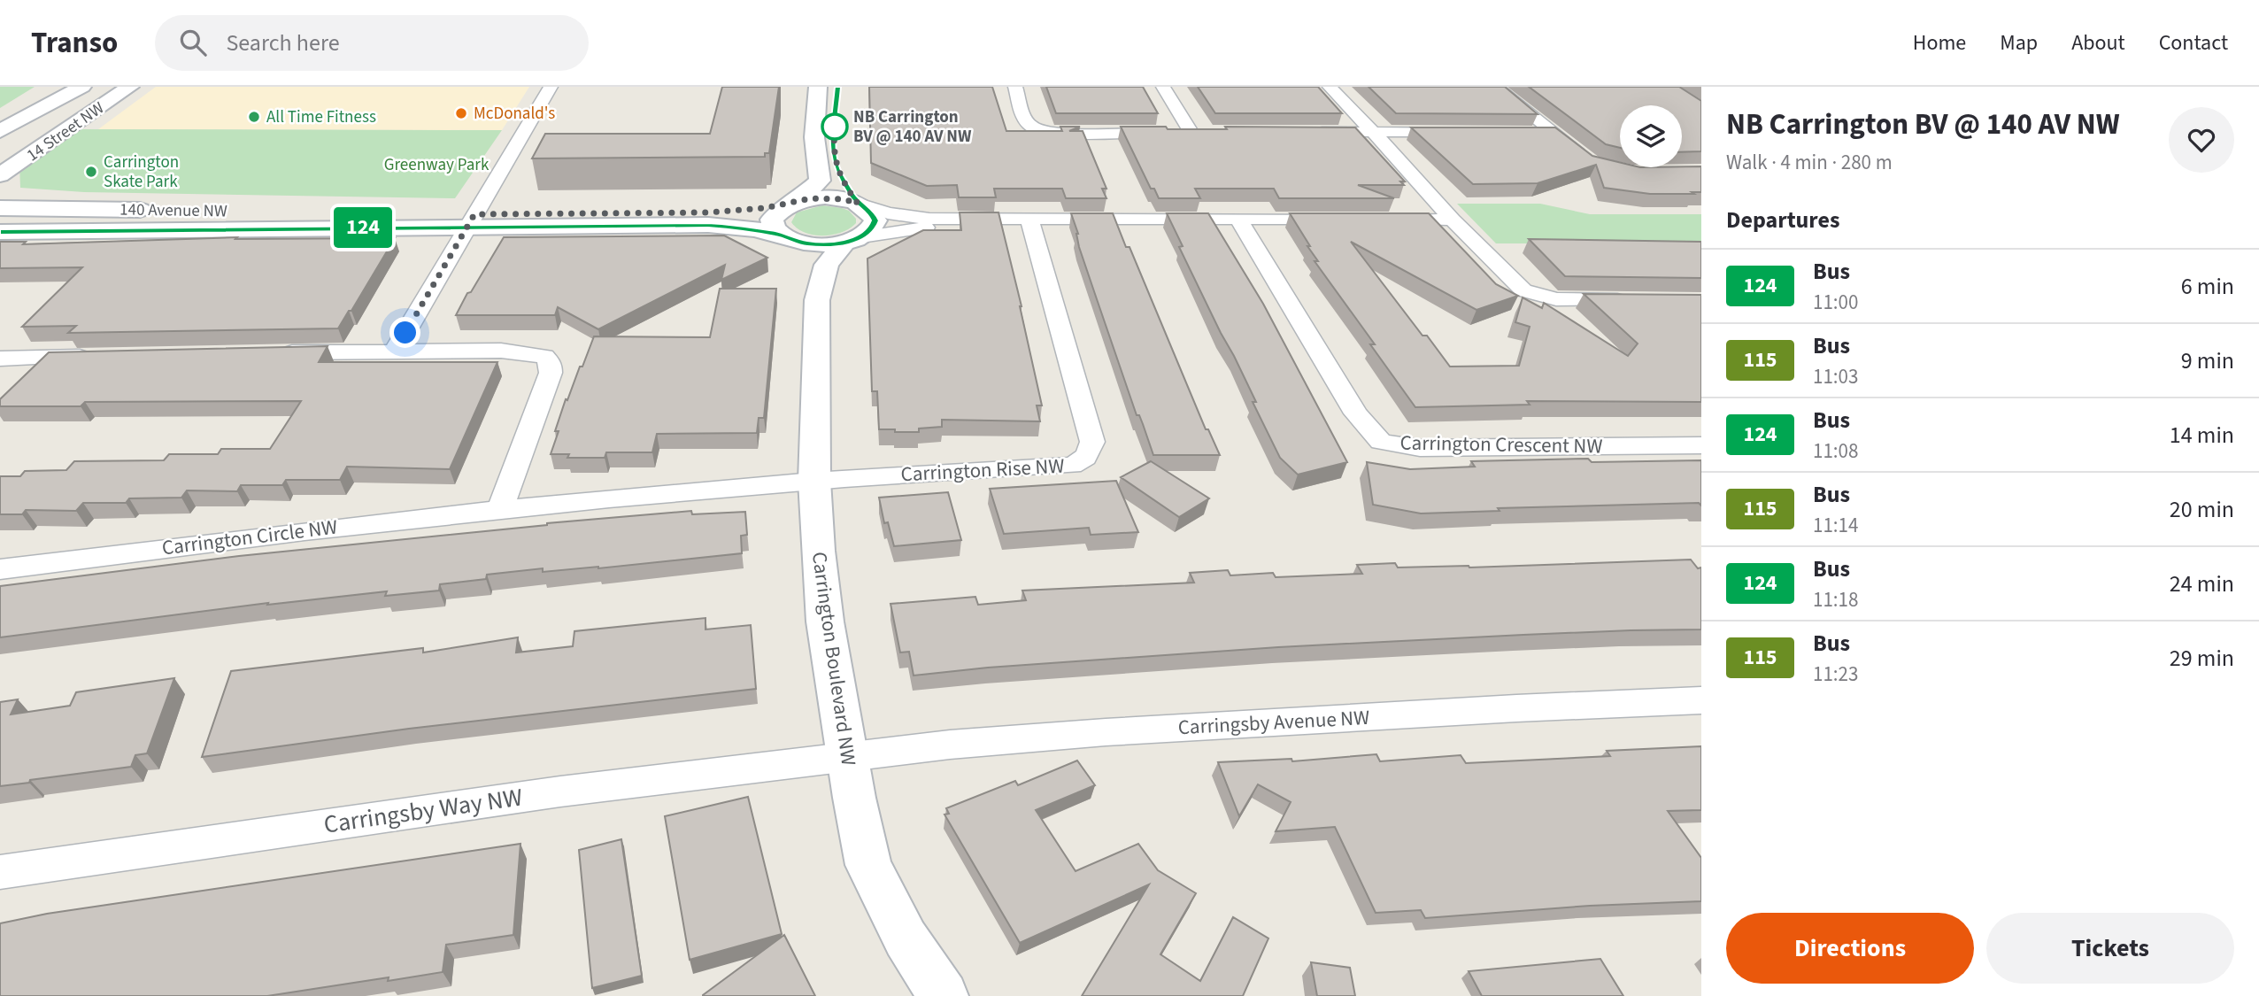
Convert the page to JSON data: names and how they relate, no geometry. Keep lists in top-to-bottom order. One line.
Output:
{"streets":{"street":["14 Street NW","140 Avenue NW","Carrington Crescent NW","Carrington Rise NW","Carrington Circle NW","Carrington Boulevard NW","Carringsby Avenue NW","Carringsby Way NW"]},"crossings":[["140 Avenue NW","Carrington Crescent NW"],["140 Avenue NW","Carrington Rise NW"],["140 Avenue NW","Carrington Boulevard NW"],["Carrington Rise NW","Carrington Circle NW"],["Carrington Rise NW","Carrington Boulevard NW"],["Carrington Circle NW","Carrington Boulevard NW"],["Carrington Boulevard NW","Carringsby Avenue NW"],["Carrington Boulevard NW","Carringsby Way NW"],["Carringsby Avenue NW","Carringsby Way NW"]],"parks":["Greenway Park"],"places":["McDonald's","All Time Fitness","NB Carrington BV @ 140 AV NW","Carrington Skate Park"],"lines":["bus line 124"],"page":{"header":"Transo","search":"Search here","nav":["Home","Map","About","Contact"],"on_map":"124","heading":[["NB Carrington BV @ 140 AV NW","Walk · 4 min · 280 m"],"Departures"],"list":[{"mark":"124","name":"Bus","note":"11:00","value":"6 min"},{"mark":"115","name":"Bus","note":"11:03","value":"9 min"},{"mark":"124","name":"Bus","note":"11:08","value":"14 min"},{"mark":"115","name":"Bus","note":"11:14","value":"20 min"},{"mark":"124","name":"Bus","note":"11:18","value":"24 min"},{"mark":"115","name":"Bus","note":"11:23","value":"29 min"}],"buttons":["Directions","Tickets"]}}
